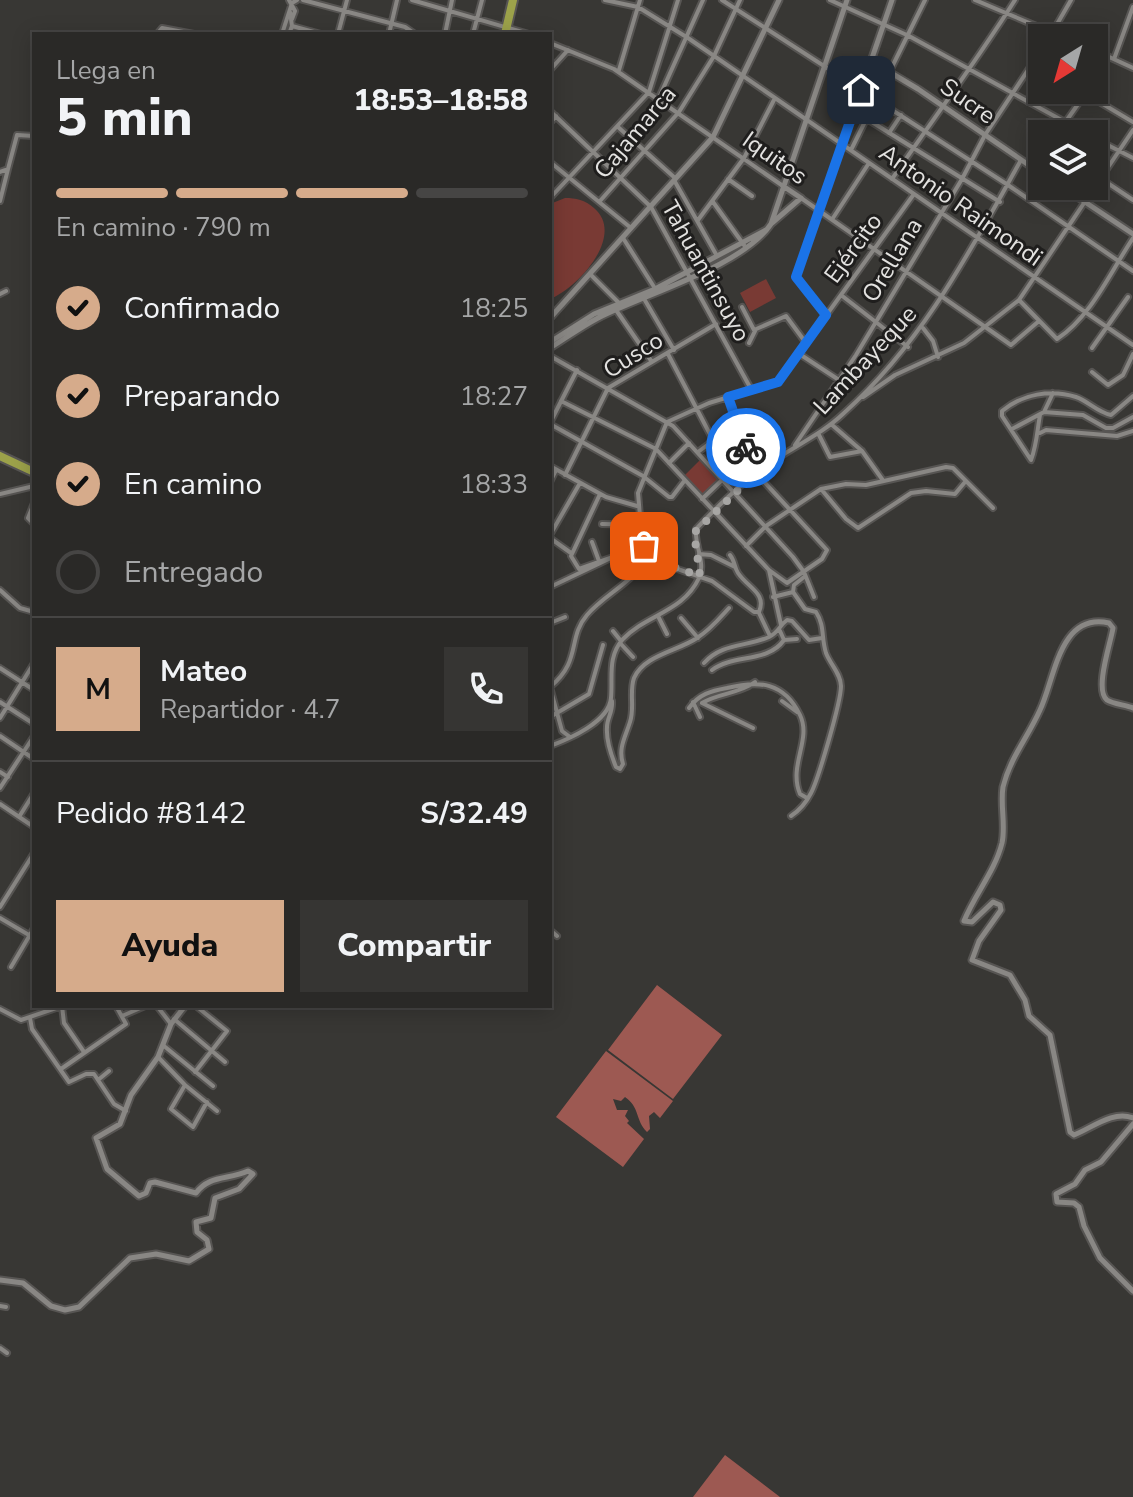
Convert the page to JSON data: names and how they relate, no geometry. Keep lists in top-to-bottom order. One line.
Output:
{"streets":{"street":["Sucre","Cajamarca","Iquitos","Antonio Raimondi","Ejército","Orellana","Tahuantinsuyo","Cusco","Lambayeque"]},"crossings":[["Sucre","Orellana"],["Sucre","Lambayeque"],["Cajamarca","Iquitos"],["Cajamarca","Antonio Raimondi"],["Cajamarca","Tahuantinsuyo"],["Iquitos","Ejército"],["Iquitos","Orellana"],["Iquitos","Lambayeque"],["Antonio Raimondi","Ejército"],["Antonio Raimondi","Orellana"],["Antonio Raimondi","Lambayeque"],["Ejército","Tahuantinsuyo"],["Orellana","Lambayeque"],["Tahuantinsuyo","Cusco"]],"north":"bottom left","page":{"heading":["5 min","Llega en","18:53–18:58"],"panel":["Mateo","Repartidor · 4.7","Pedido #8142","S/32.49"],"bar":"En camino · 790 m","list":[["Confirmado","18:25"],["Preparando","18:27"],["En camino","18:33"],"Entregado"],"round":"M","buttons":["Ayuda","Compartir"]}}
